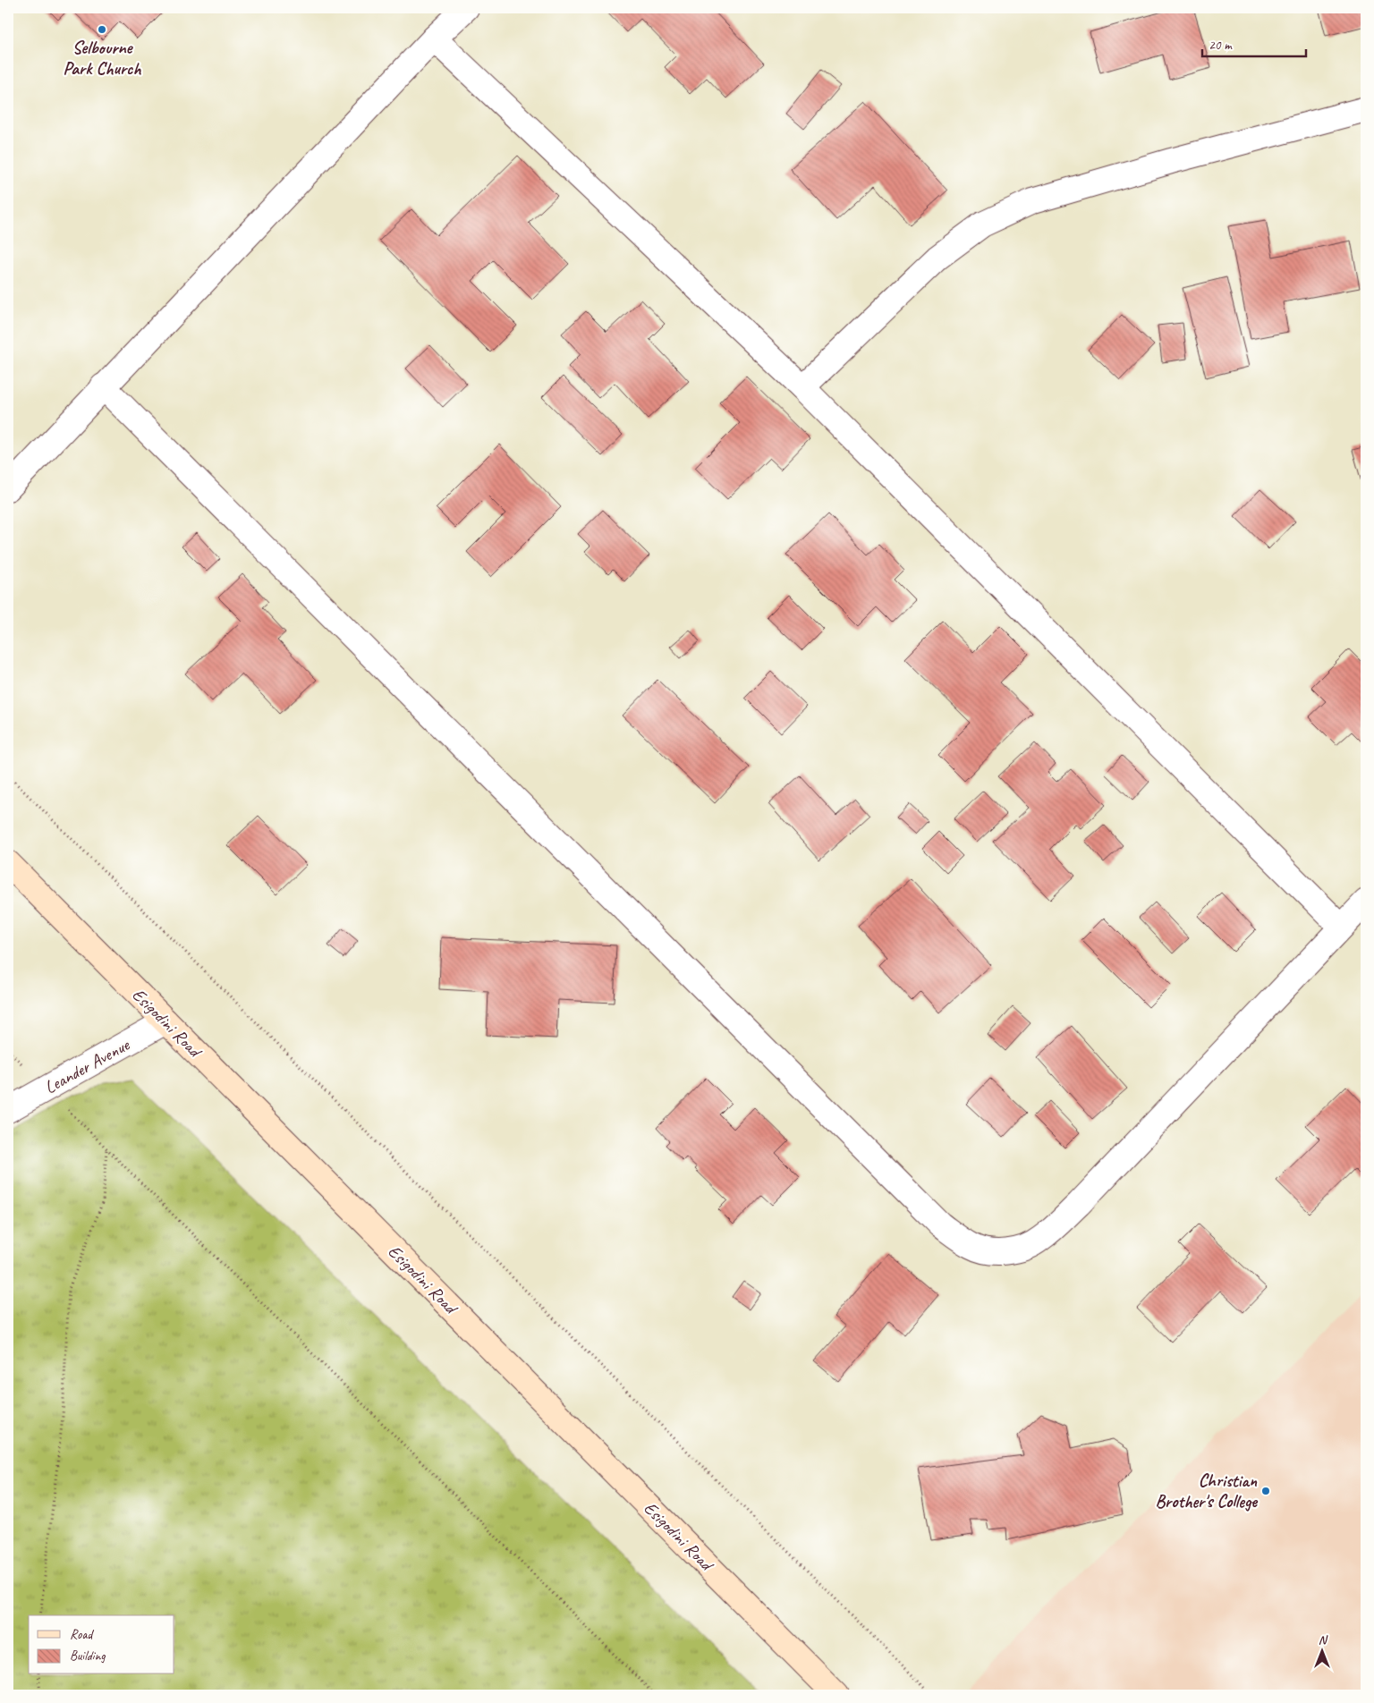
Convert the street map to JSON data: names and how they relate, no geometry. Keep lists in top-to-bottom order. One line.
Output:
{"streets":{"main road":["Esigodini Road"],"street":["Leander Avenue"]},"crossings":[["Esigodini Road","Leander Avenue"]],"places":["Selbourne Park Church","Christian Brother's College"],"legend":["Road","Building"],"scale_bar":"20 m","north":"top"}
